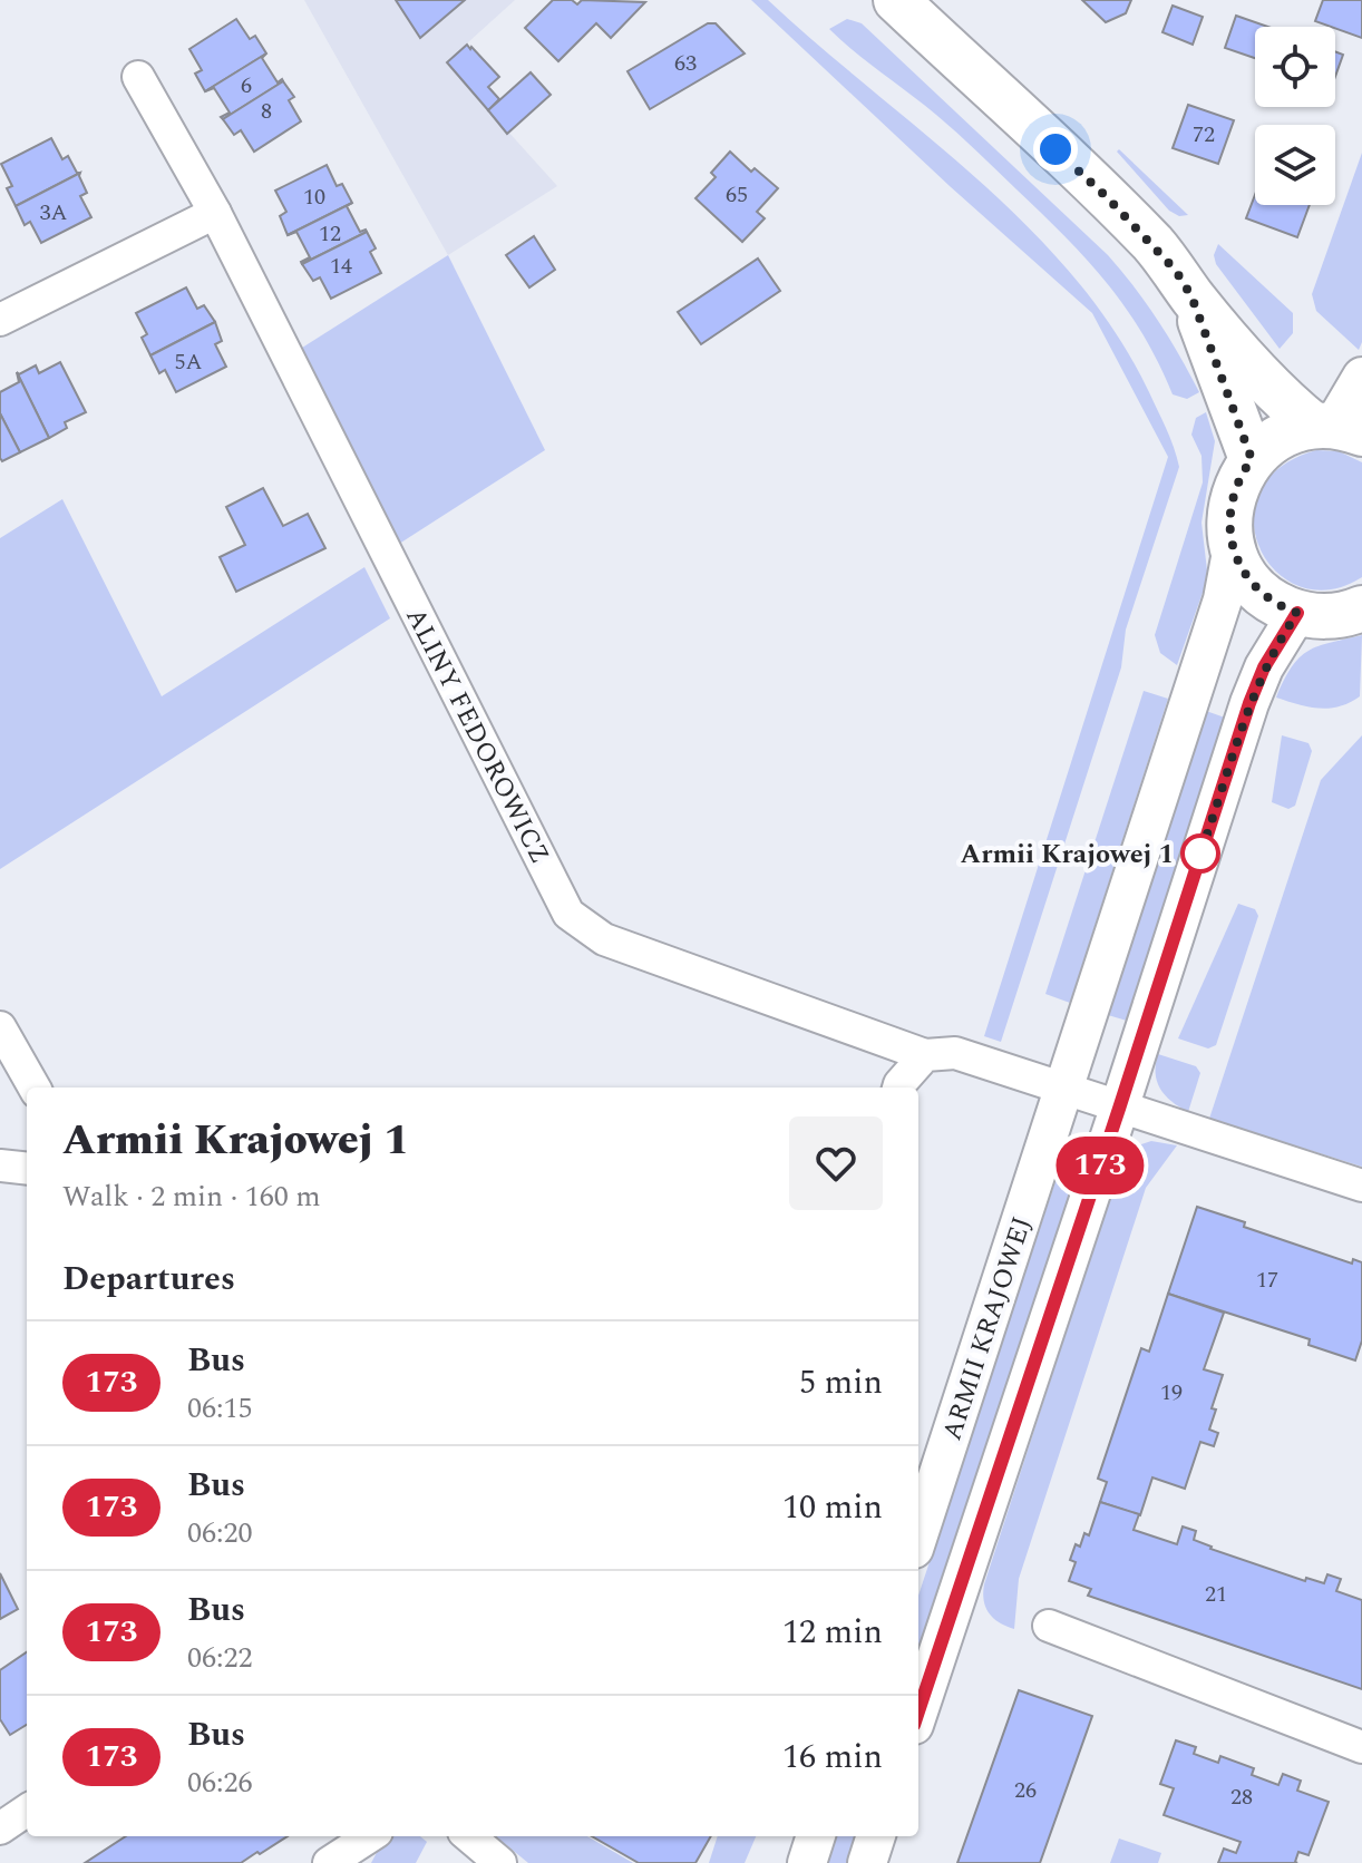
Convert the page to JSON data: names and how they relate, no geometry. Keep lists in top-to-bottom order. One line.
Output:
{"streets":{"street":["ALINY FEDOROWICZ","ARMII KRAJOWEJ"]},"crossings":[["ALINY FEDOROWICZ","ARMII KRAJOWEJ"]],"places":["Armii Krajowej 1"],"lines":["bus line 173"],"house_numbers":["63","6","8","72","65","10","3A","12","14","5A","17","19","21","26","28"],"page":{"on_map":"173","heading":[["Armii Krajowej 1","Walk · 2 min · 160 m"],"Departures"],"list":[{"mark":"173","name":"Bus","note":"06:15","value":"5 min"},{"mark":"173","name":"Bus","note":"06:20","value":"10 min"},{"mark":"173","name":"Bus","note":"06:22","value":"12 min"},{"mark":"173","name":"Bus","note":"06:26","value":"16 min"}]}}
